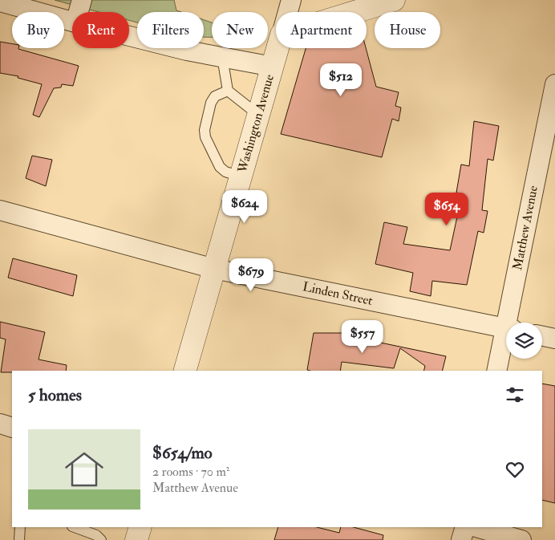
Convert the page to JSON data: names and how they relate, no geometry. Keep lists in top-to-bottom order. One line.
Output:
{"streets":{"street":["Washington Avenue","Matthew Avenue","Linden Street"]},"crossings":[["Washington Avenue","Linden Street"]],"page":{"chip":["Buy","Rent","Filters","New","Apartment","House"],"price":["$512","$624","$654","$679","$557"],"heading":"5 homes","list":[{"name":"$654/mo","note":"2 rooms · 70 m² · Matthew Avenue"}]}}
